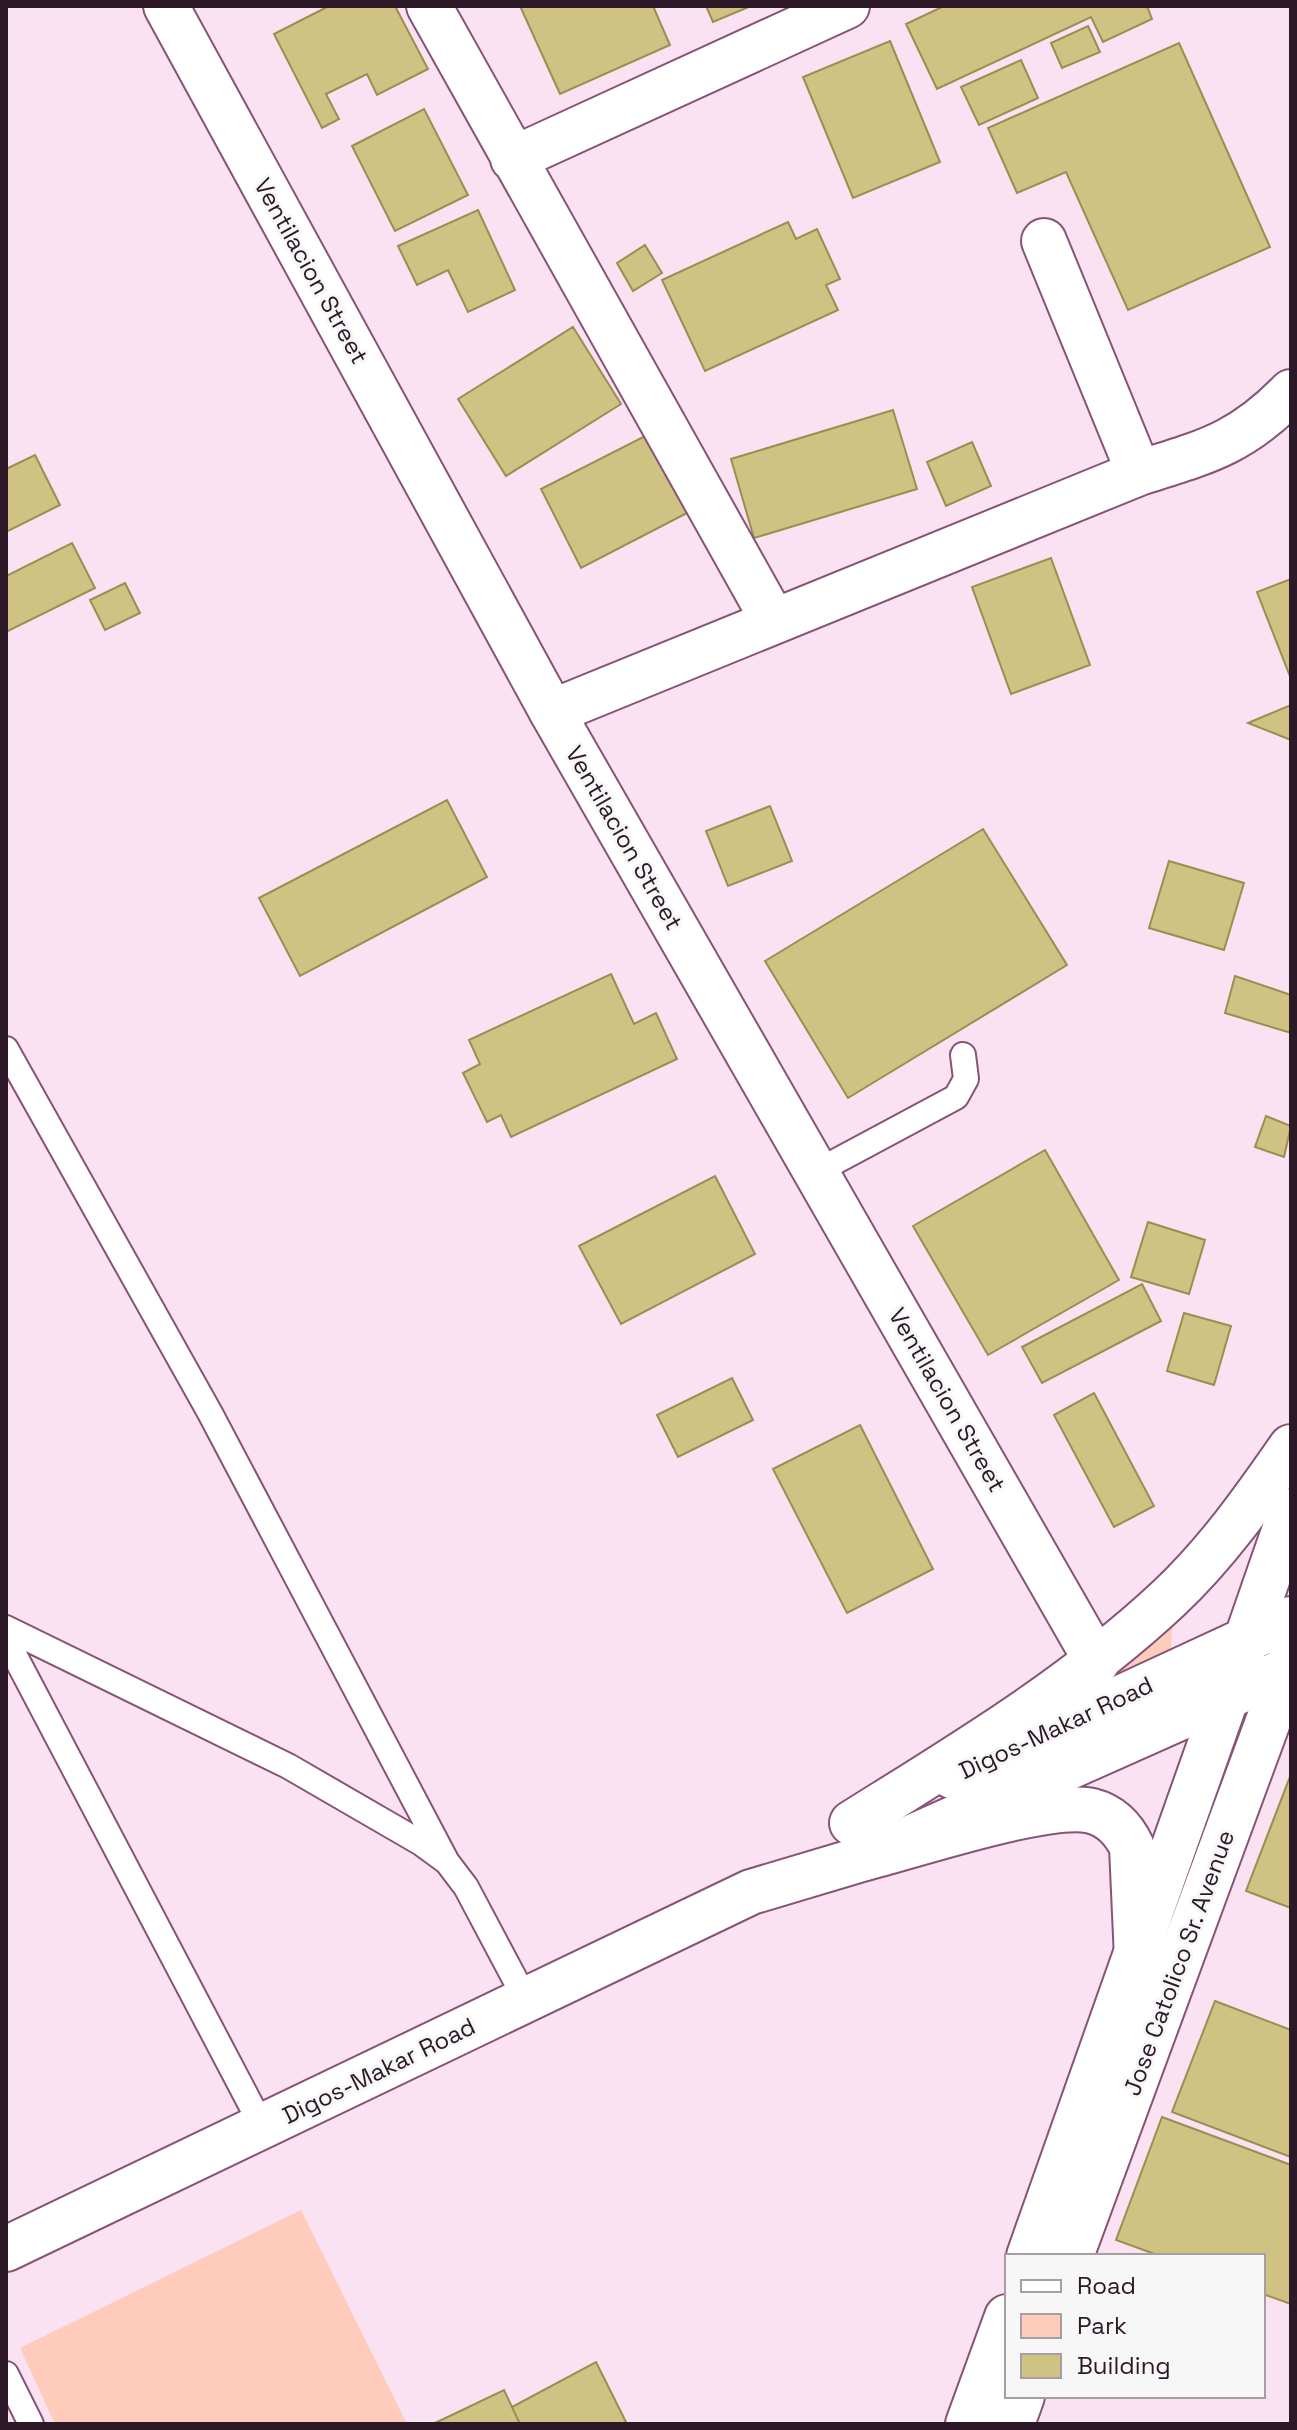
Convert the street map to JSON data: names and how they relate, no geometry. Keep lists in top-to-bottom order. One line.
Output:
{"streets":{"main road":["Ventilacion Street","Digos-Makar Road","Jose Catolico Sr. Avenue"]},"crossings":[["Digos-Makar Road","Jose Catolico Sr. Avenue"]],"legend":["Road","Park","Building"]}
